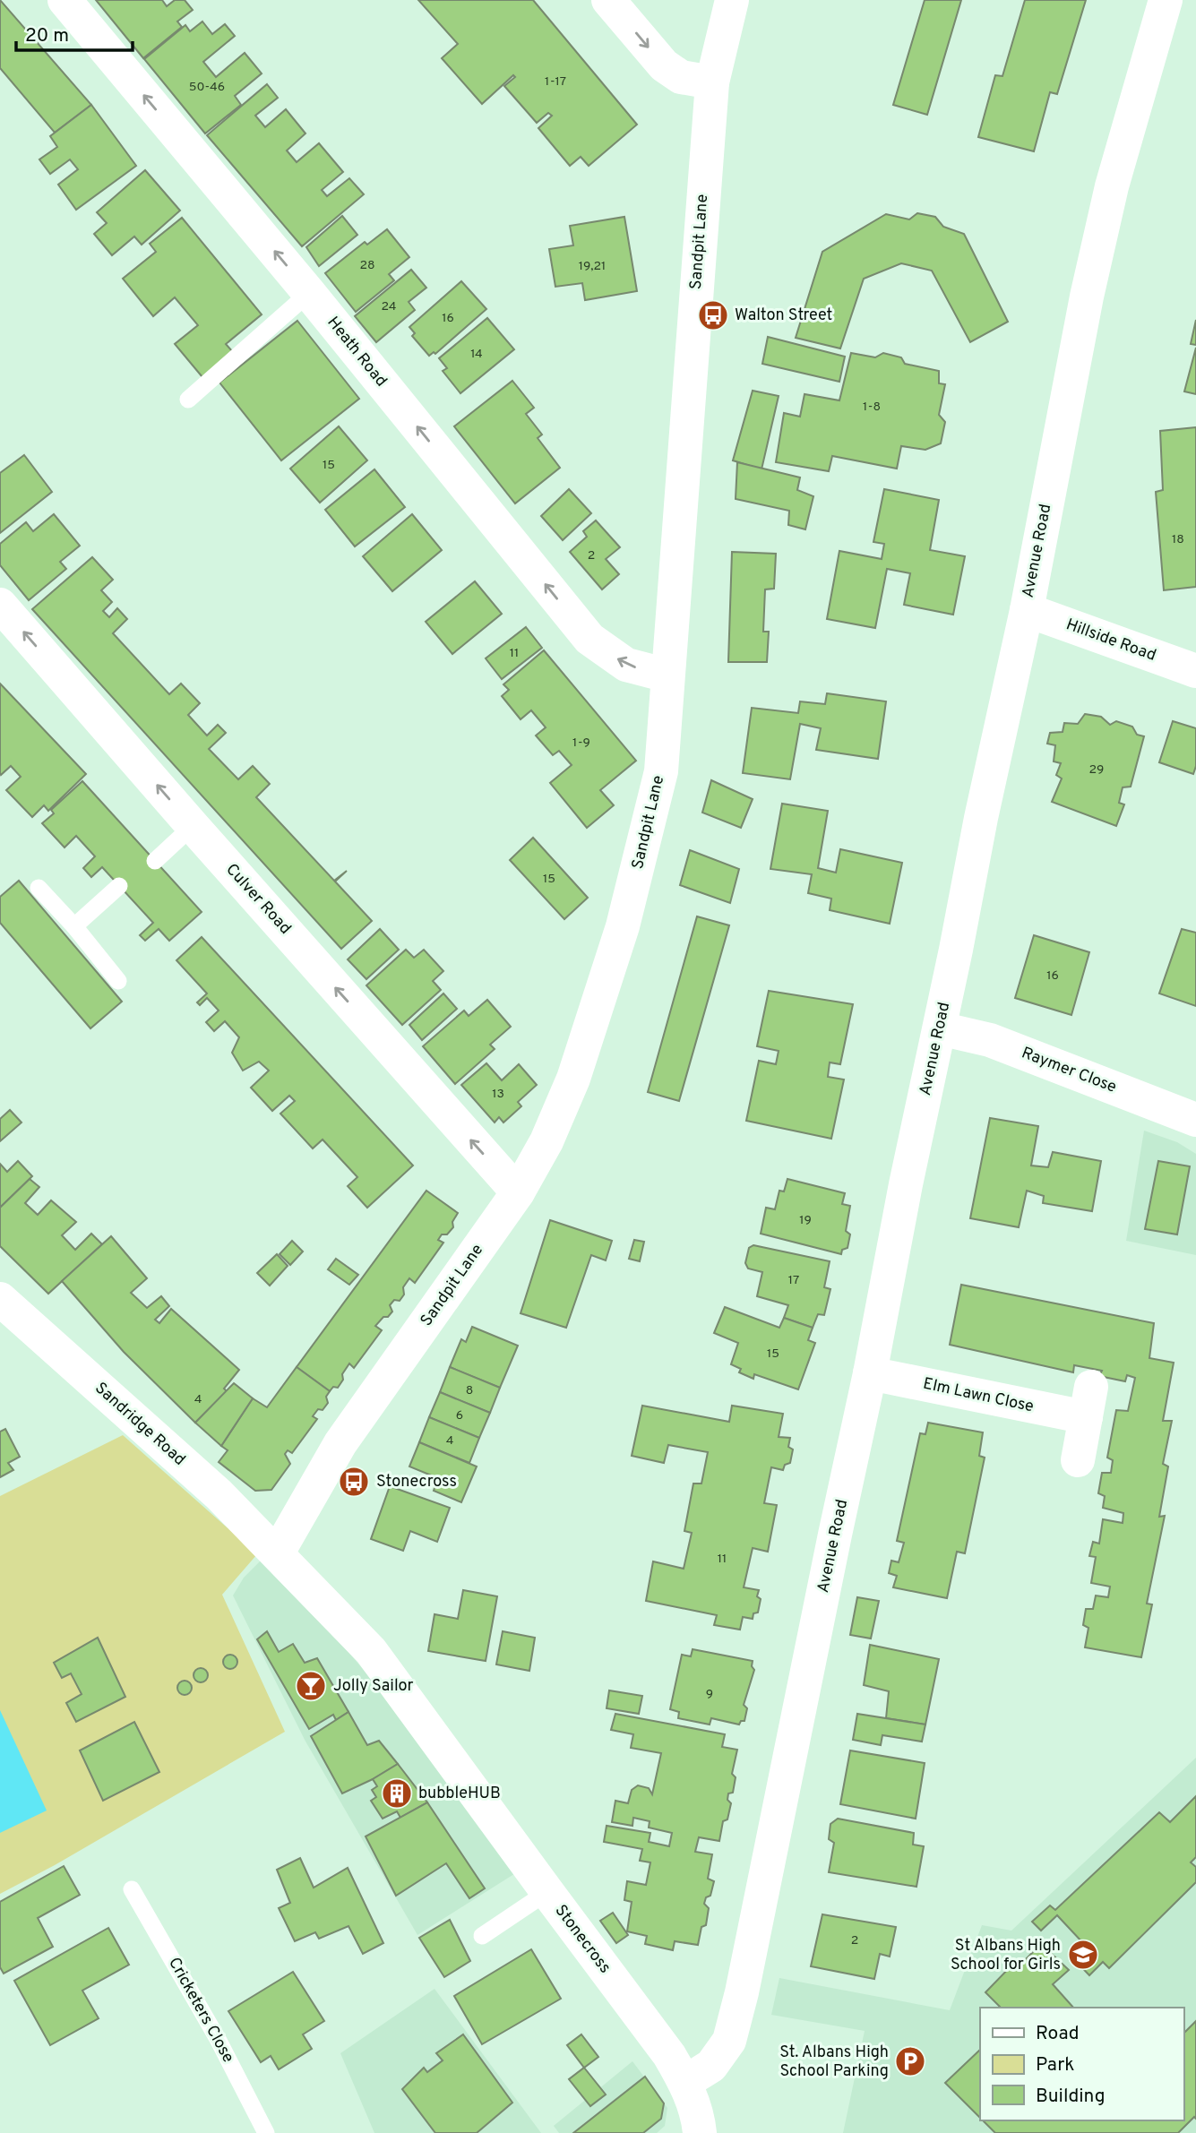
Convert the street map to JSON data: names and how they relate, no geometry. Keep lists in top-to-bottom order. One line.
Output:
{"streets":{"street":["Sandpit Lane","Heath Road","Avenue Road","Hillside Road","Culver Road","Raymer Close","Elm Lawn Close","Sandridge Road","Stonecross"],"lane":["Cricketers Close"]},"crossings":[["Sandpit Lane","Heath Road"],["Sandpit Lane","Culver Road"],["Sandpit Lane","Sandridge Road"],["Sandpit Lane","Stonecross"],["Avenue Road","Hillside Road"],["Avenue Road","Raymer Close"],["Avenue Road","Elm Lawn Close"],["Avenue Road","Stonecross"],["Sandridge Road","Stonecross"]],"one_way":["Heath Road","Culver Road"],"places":{"bus stop":["Walton Street","Stonecross"],"bar":["Jolly Sailor"],"building":["bubbleHUB"],"school or university":["St Albans High School for Girls"],"parking":["St. Albans High School Parking"]},"house_numbers":["1-17","50-46","28","19,21","24","16","14","1-8","15","18","2","11","1-9","29","15","16","13","19","17","15","8","4","6","4","11","9","2"],"legend":["Road","Park","Building"],"scale_bar":"20 m"}
